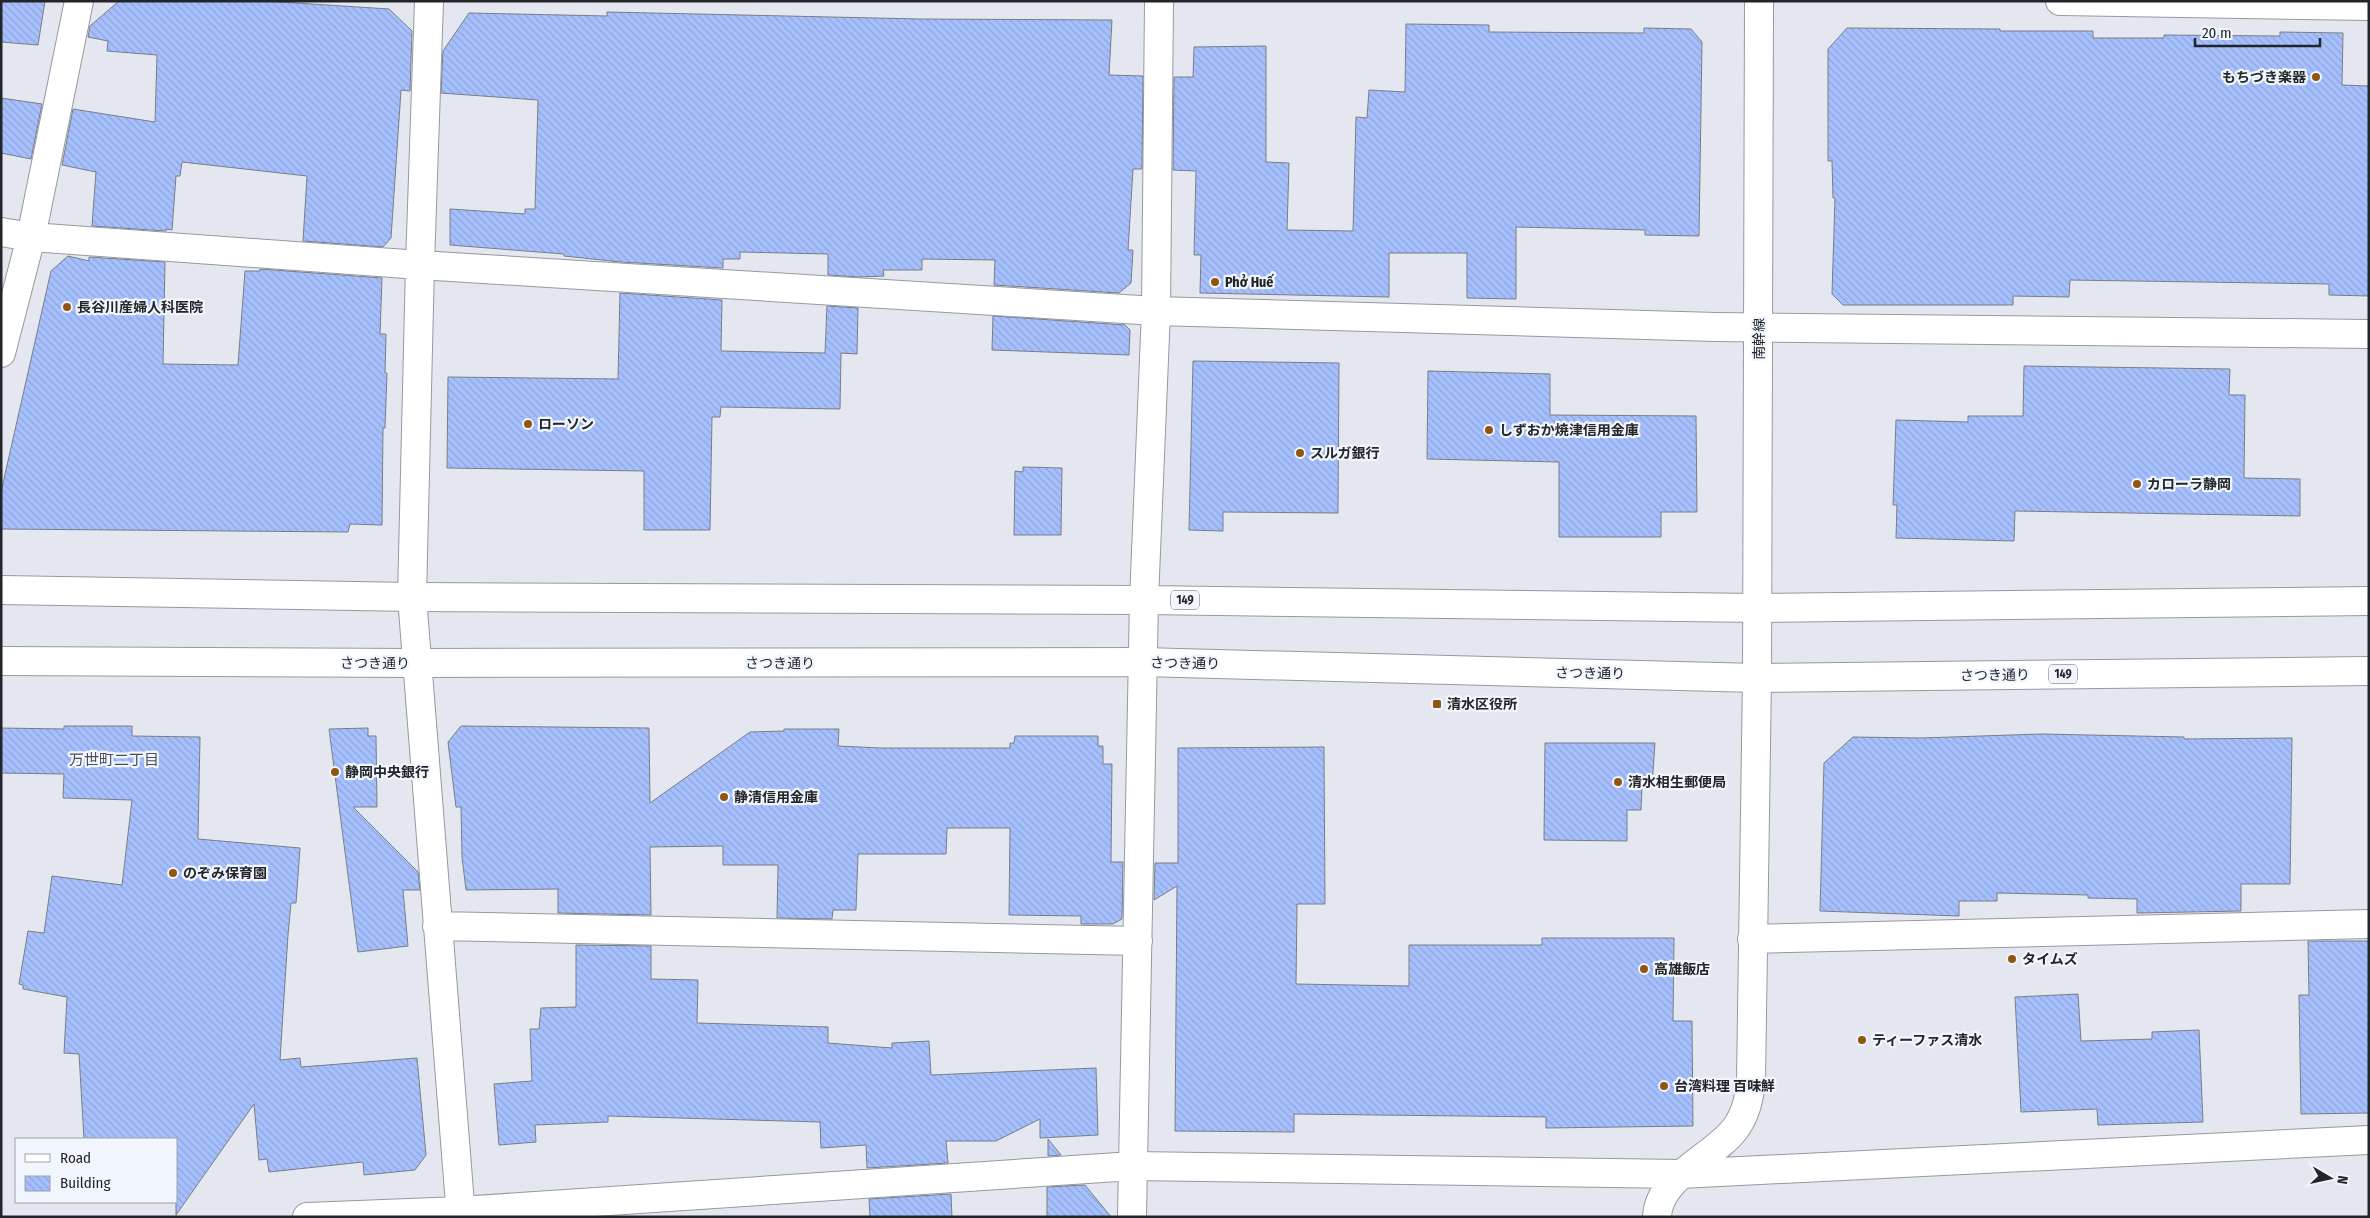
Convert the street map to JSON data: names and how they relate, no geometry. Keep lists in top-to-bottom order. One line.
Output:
{"streets":{"main road":["南幹線","149","さつき通り"]},"crossings":[["南幹線","149"],["南幹線","さつき通り"]],"districts":["万世町二丁目"],"places":{"other":["もちづき楽器","Phở Huế","長谷川産婦人科医院","ローソン","しずおか焼津信用金庫","スルガ銀行","カローラ静岡","静岡中央銀行","清水相生郵便局","静清信用金庫","のぞみ保育園","タイムズ","高雄飯店","ティーファス清水","台湾料理 百味鮮"],"transit":["清水区役所"]},"legend":["Road","Building"],"scale_bar":"20 m","north":"right"}
